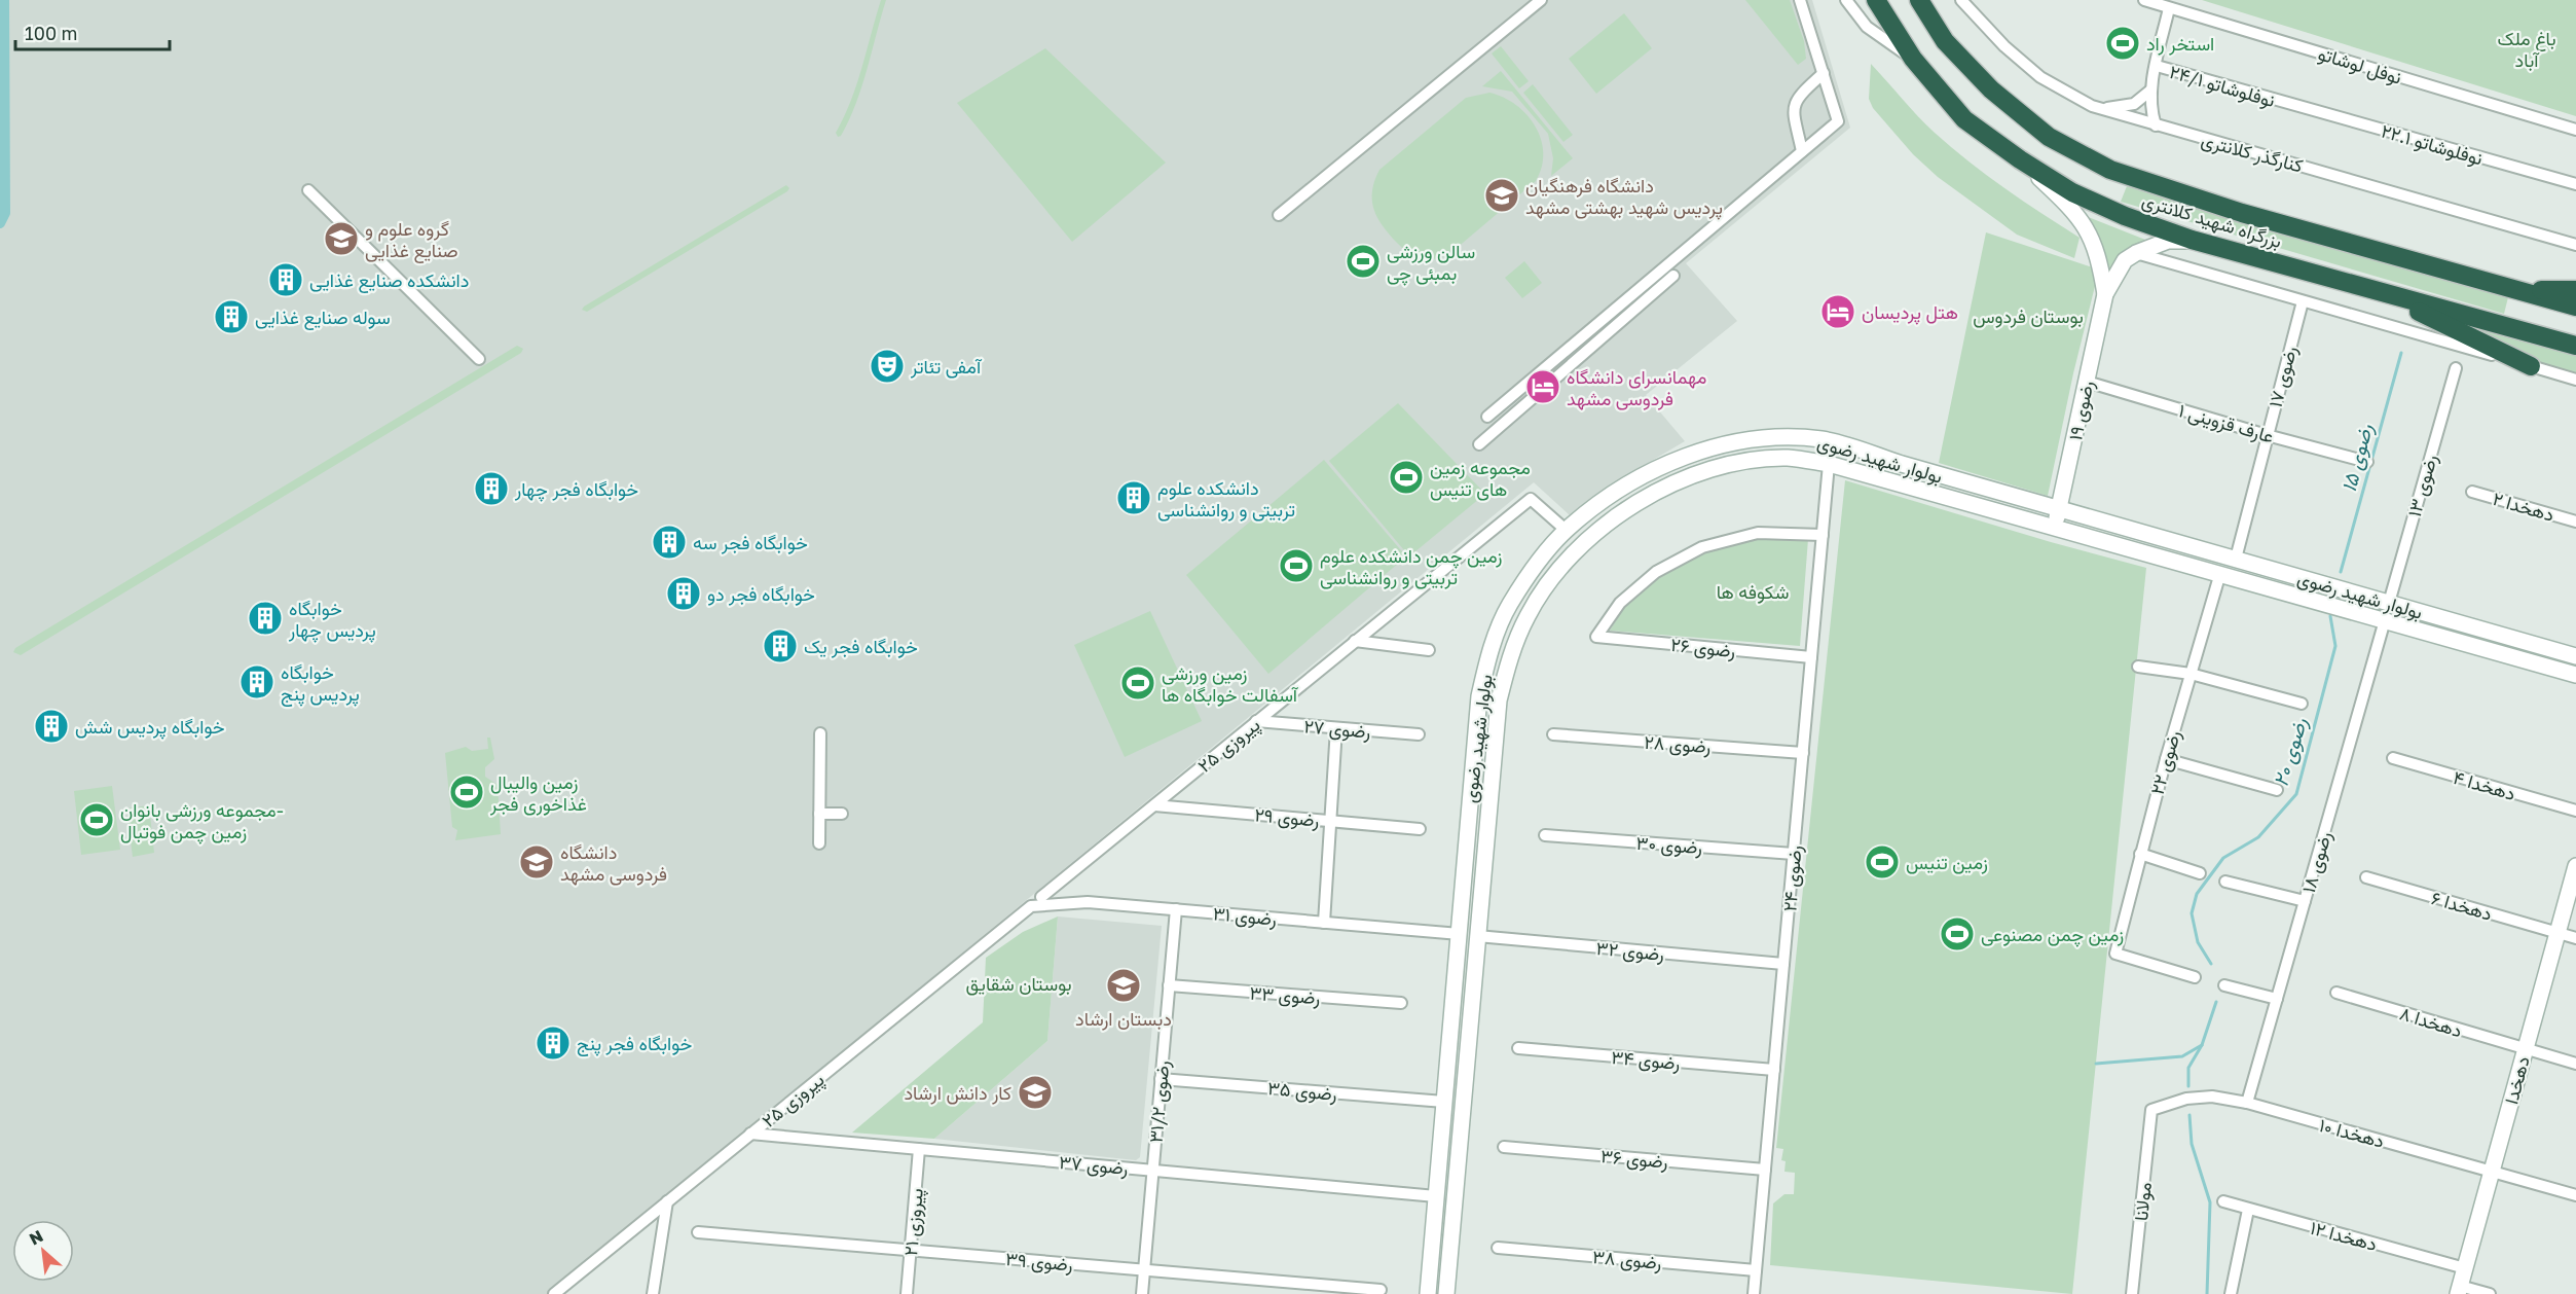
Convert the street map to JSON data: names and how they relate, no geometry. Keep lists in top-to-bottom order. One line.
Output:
{"streets":{"highway":["بزرگراه شهید کلانتری"],"street":["نوفل لوشاتو","نوفلوشاتو ۲۴/۱","نوفلوشاتو ۲۲.۱","کنارگذر کلانتری","رضوی ۱۷","رضوی ۱۹","عارف قزوینی ۱","بولوار شهید رضوی","رضوی ۱۳","دهخدا ۲","رضوی ۲۶","رضوی ۲۷","رضوی ۲۸","پیروزی ۲۵","رضوی ۲۲","دهخدا ۴","رضوی ۲۹","رضوی ۳۰","رضوی ۱۸","رضوی ۲۴","دهخدا ۶","رضوی ۳۱","رضوی ۳۲","رضوی ۳۳","دهخدا ۸","رضوی ۳۴","دهخدا","رضوی ۳۵","رضوی ۳۱/۲","دهخدا ۱۰","رضوی ۳۶","رضوی ۳۷","مولانا","پیروزی ۲۱","دهخدا ۱۲","رضوی ۳۸","رضوی ۳۹"]},"crossings":[["نوفلوشاتو ۲۴/۱","نوفلوشاتو ۲۲.۱"],["رضوی ۱۷","عارف قزوینی ۱"],["رضوی ۱۷","بولوار شهید رضوی"],["رضوی ۱۹","عارف قزوینی ۱"],["رضوی ۱۹","بولوار شهید رضوی"],["بولوار شهید رضوی","رضوی ۱۳"],["بولوار شهید رضوی","پیروزی ۲۵"],["بولوار شهید رضوی","رضوی ۲۲"],["بولوار شهید رضوی","رضوی ۱۸"],["بولوار شهید رضوی","رضوی ۲۴"],["بولوار شهید رضوی","رضوی ۳۱"],["بولوار شهید رضوی","رضوی ۳۲"],["بولوار شهید رضوی","رضوی ۳۵"],["بولوار شهید رضوی","رضوی ۳۷"],["رضوی ۲۶","رضوی ۲۴"],["رضوی ۲۷","پیروزی ۲۵"],["رضوی ۲۸","رضوی ۲۴"],["پیروزی ۲۵","رضوی ۲۹"],["پیروزی ۲۵","رضوی ۳۱"],["پیروزی ۲۵","رضوی ۳۷"],["رضوی ۳۰","رضوی ۲۴"],["رضوی ۱۸","دهخدا ۱۰"],["رضوی ۲۴","رضوی ۳۲"],["رضوی ۲۴","رضوی ۳۴"],["رضوی ۲۴","رضوی ۳۶"],["رضوی ۲۴","رضوی ۳۸"],["دهخدا ۶","دهخدا"],["رضوی ۳۱","رضوی ۳۱/۲"],["رضوی ۳۳","رضوی ۳۱/۲"],["دهخدا ۸","دهخدا"],["دهخدا","دهخدا ۱۰"],["دهخدا","دهخدا ۱۲"],["رضوی ۳۵","رضوی ۳۱/۲"],["رضوی ۳۱/۲","رضوی ۳۷"],["رضوی ۳۱/۲","رضوی ۳۹"],["دهخدا ۱۰","مولانا"],["رضوی ۳۷","پیروزی ۲۱"],["پیروزی ۲۱","رضوی ۳۹"]],"water":["رضوی ۱۵","رضوی ۲۰"],"parks":["باغ ملک آباد","بوستان فردوس","شکوفه ها","بوستان شقایق"],"places":{"sports":["استخر راد","سالن ورزشی بمبئی چی","مجموعه زمین های تنیس","زمین چمن دانشکده علوم تربیتی و روانشناسی","زمین ورزشی آسفالت خوابگاه ها","زمین والیبال غذاخوری فجر","مجموعه ورزشی بانوان- زمین چمن فوتبال","زمین تنیس","زمین چمن مصنوعی"],"school or university":["دانشگاه فرهنگیان پردیس شهید بهشتی مشهد","گروه علوم و صنایع غذایی","دانشگاه فردوسی مشهد","دبستان ارشاد","کار دانش ارشاد"],"building":["دانشکده صنایع غذایی","سوله صنایع غذایی","خوابگاه فجر چهار","دانشکده علوم تربیتی و روانشناسی","خوابگاه فجر سه","خوابگاه فجر دو","خوابگاه پردیس چهار","خوابگاه فجر یک","خوابگاه پردیس پنج","خوابگاه پردیس شش","خوابگاه فجر پنج"],"hotel":["هتل پردیسان","مهمانسرای دانشگاه فردوسی مشهد"],"theatre":["آمفی تئاتر"]},"scale_bar":"100 m","north":"top left"}
